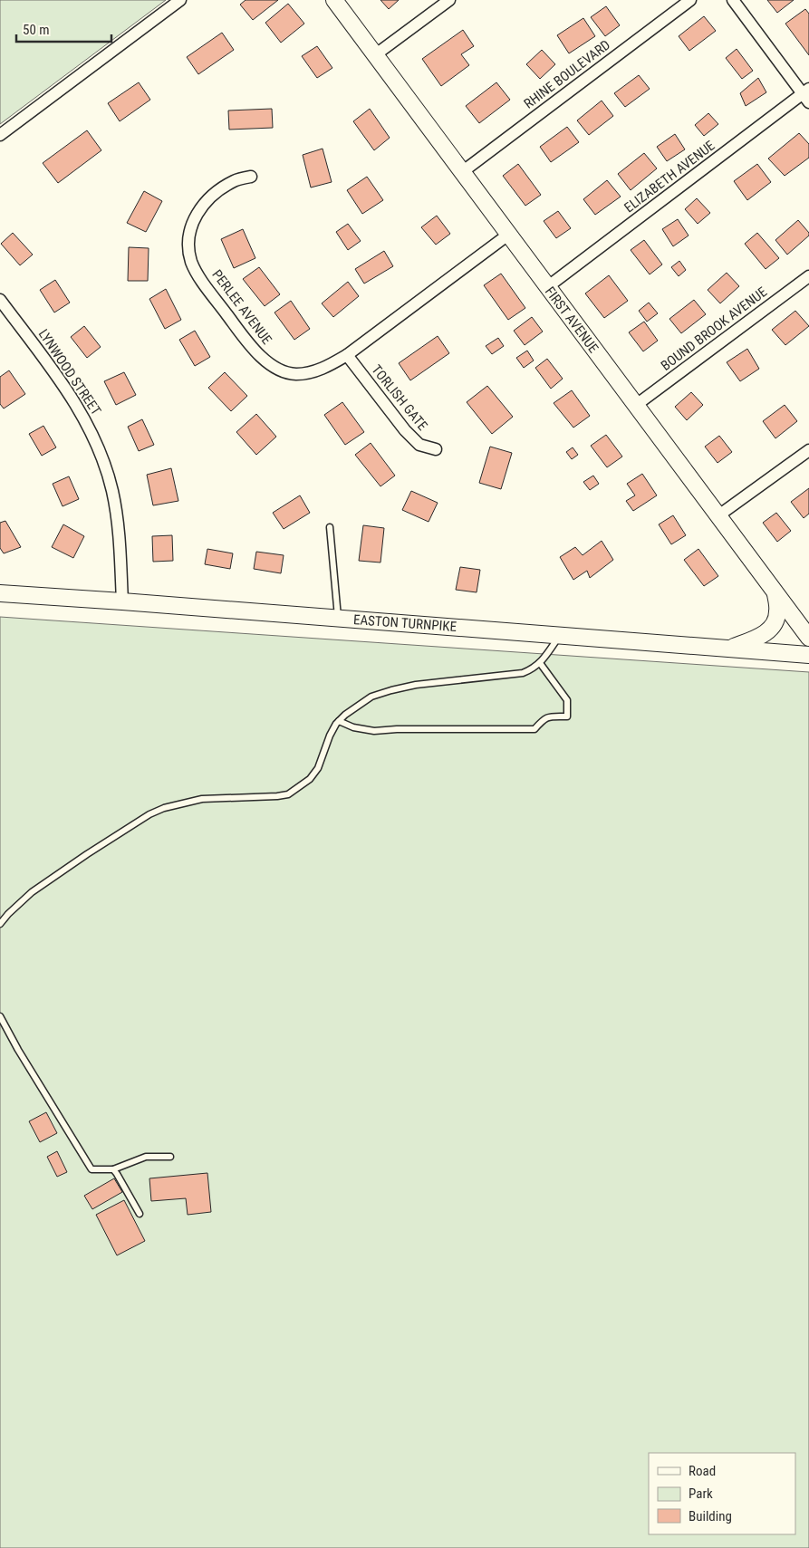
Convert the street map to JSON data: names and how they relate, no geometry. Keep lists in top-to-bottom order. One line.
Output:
{"streets":{"main road":["FIRST AVENUE","EASTON TURNPIKE"],"street":["RHINE BOULEVARD","ELIZABETH AVENUE","PERLEE AVENUE","BOUND BROOK AVENUE","LYNWOOD STREET","TORLISH GATE"]},"crossings":[["RHINE BOULEVARD","FIRST AVENUE"],["ELIZABETH AVENUE","FIRST AVENUE"],["PERLEE AVENUE","FIRST AVENUE"],["PERLEE AVENUE","TORLISH GATE"],["FIRST AVENUE","BOUND BROOK AVENUE"],["LYNWOOD STREET","EASTON TURNPIKE"]],"legend":["Road","Park","Building"],"scale_bar":"50 m"}
